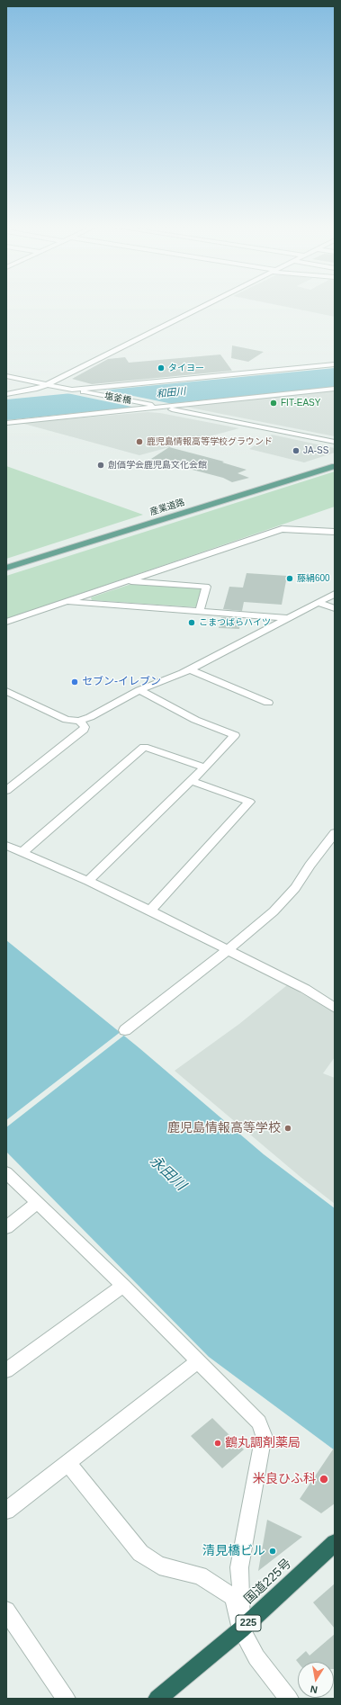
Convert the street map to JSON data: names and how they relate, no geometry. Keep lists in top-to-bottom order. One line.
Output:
{"streets":{"highway":["国道225号","225"],"main road":["産業道路"],"street":["塩釜橋"]},"water":["和田川","永田川"],"places":["タイヨー","FIT-EASY","鹿児島情報高等学校グラウンド","JA-SS","創価学会鹿児島文化会館","藤絹600","こまつばらハイツ","セブン-イレブン","鹿児島情報高等学校","鶴丸調剤薬局","米良ひふ科","清見橋ビル"],"north":"bottom"}
